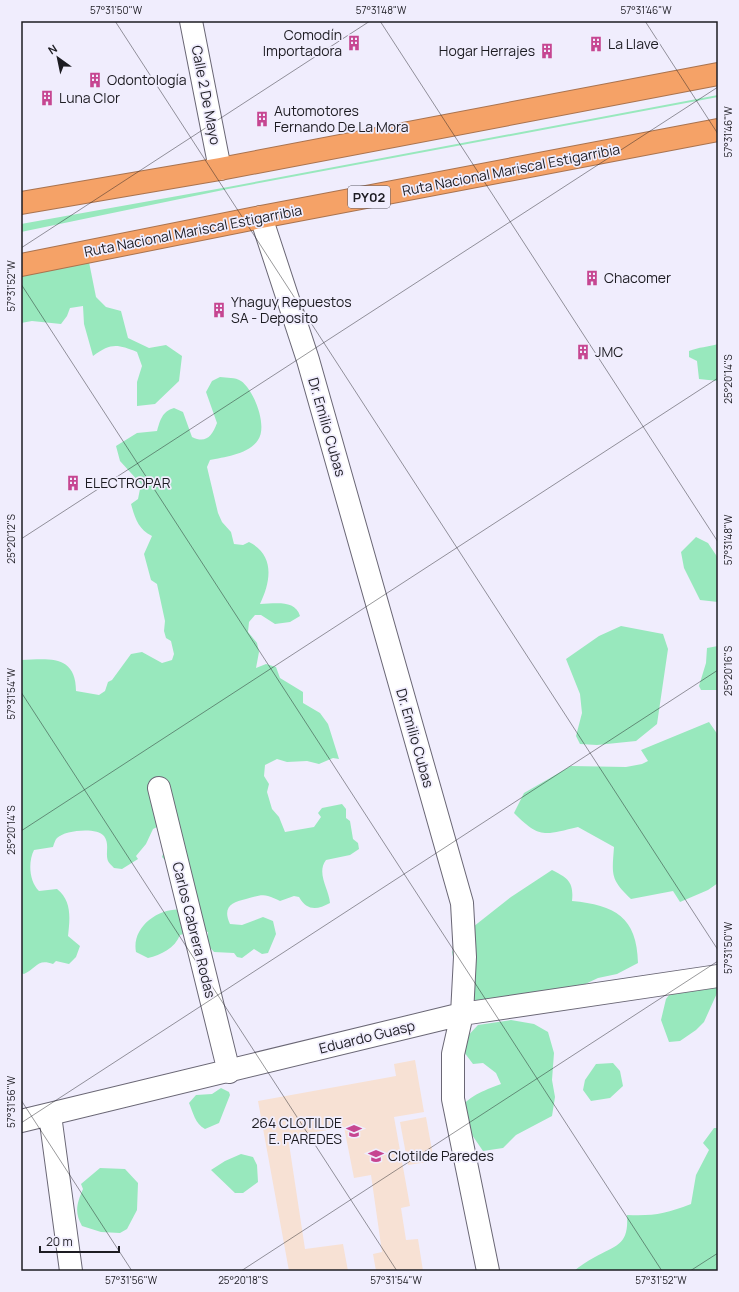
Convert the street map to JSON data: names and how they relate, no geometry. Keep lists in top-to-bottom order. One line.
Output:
{"streets":{"highway":["Ruta Nacional Mariscal Estigarribia","PY02"],"street":["Calle 2 De Mayo","Dr. Emilio Cubas","Carlos Cabrera Rodas","Eduardo Guasp"]},"crossings":[["Ruta Nacional Mariscal Estigarribia","Dr. Emilio Cubas"],["Dr. Emilio Cubas","Eduardo Guasp"],["Carlos Cabrera Rodas","Eduardo Guasp"]],"places":{"building":["Comodín Importadora","La Llave","Hogar Herrajes","Odontología","Luna Clor","Automotores Fernando De La Mora","Chacomer","Yhaguy Repuestos SA - Deposito","JMC","ELECTROPAR"],"school or university":["264 CLOTILDE E. PAREDES","Clotilde Paredes"]},"scale_bar":"20 m","north":"top left","coordinates":["57°31'50\"W","57°31'48\"W","57°31'46\"W","57°31'52\"W","25°20'14\"S","25°20'12\"S","25°20'16\"S","57°31'54\"W","57°31'56\"W","25°20'18\"S"]}
